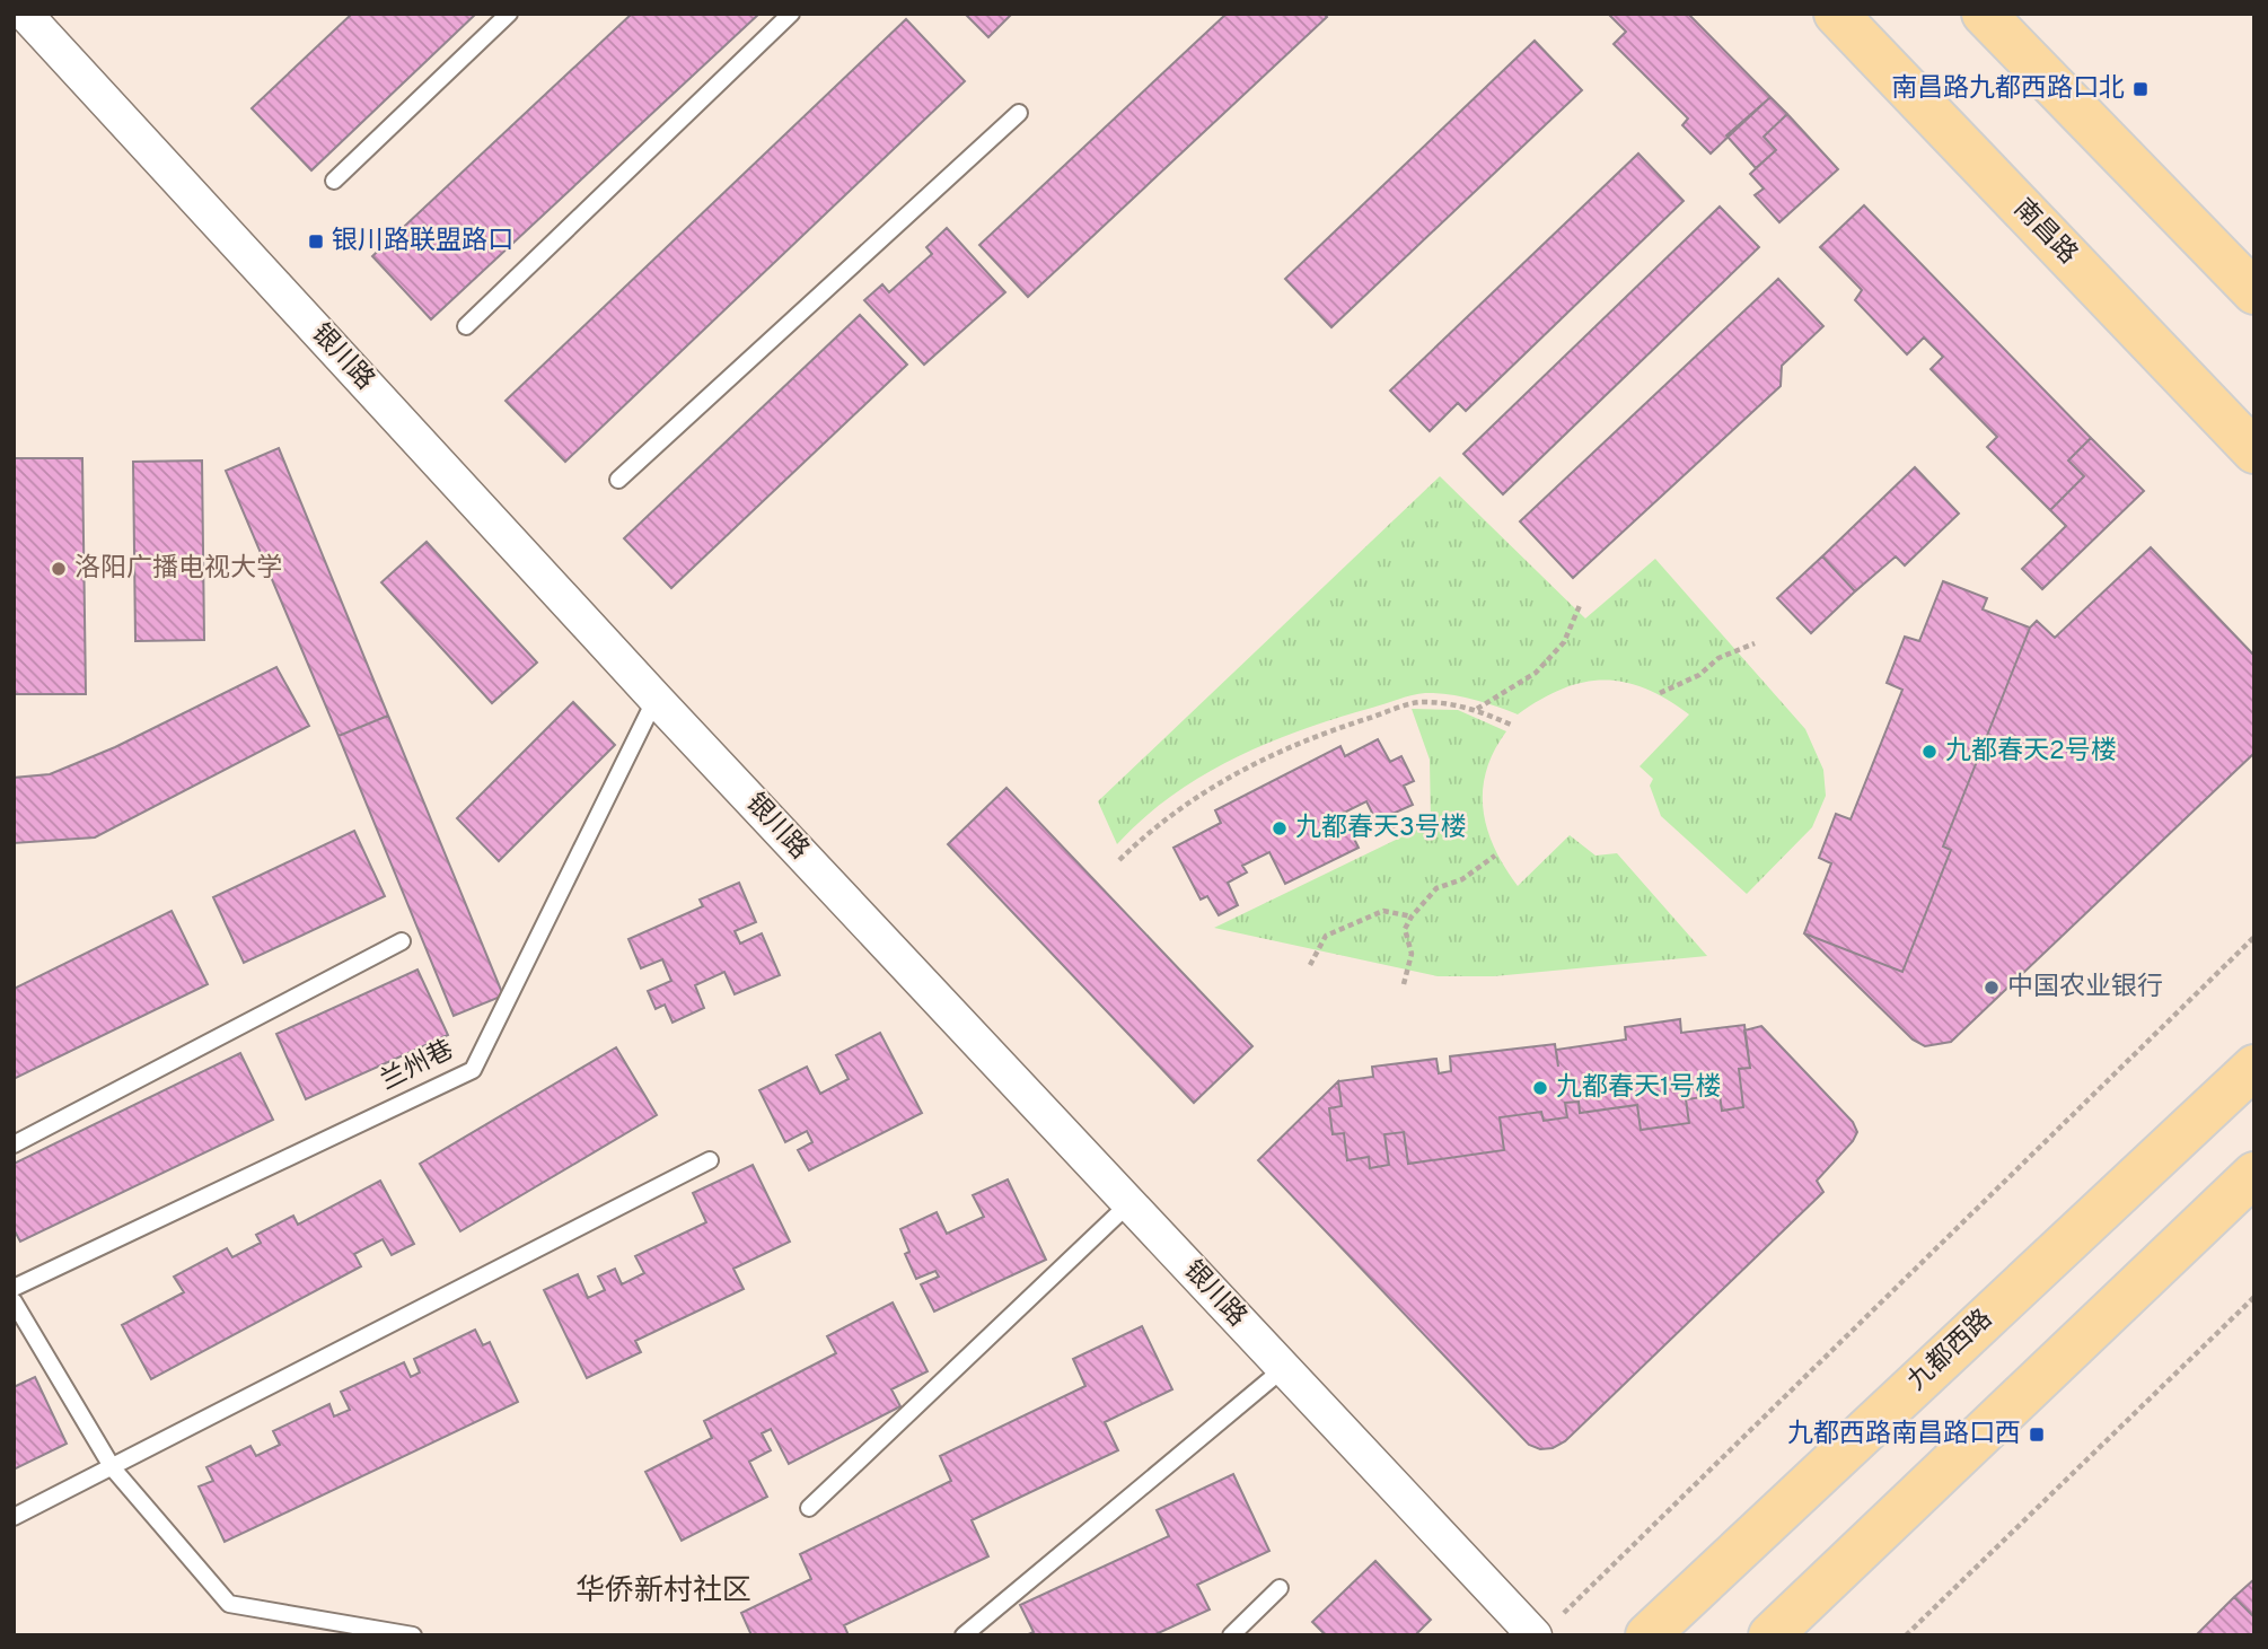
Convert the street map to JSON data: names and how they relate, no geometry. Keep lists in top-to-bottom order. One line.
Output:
{"streets":{"main road":["南昌路","九都西路"],"street":["银川路"],"lane":["兰州巷"]},"crossings":[["银川路","兰州巷"]],"districts":["华侨新村社区"],"places":{"transit":["南昌路九都西路口北","银川路联盟路口","九都西路南昌路口西"],"other":["洛阳广播电视大学","九都春天2号楼","九都春天3号楼","中国农业银行","九都春天1号楼"]}}
